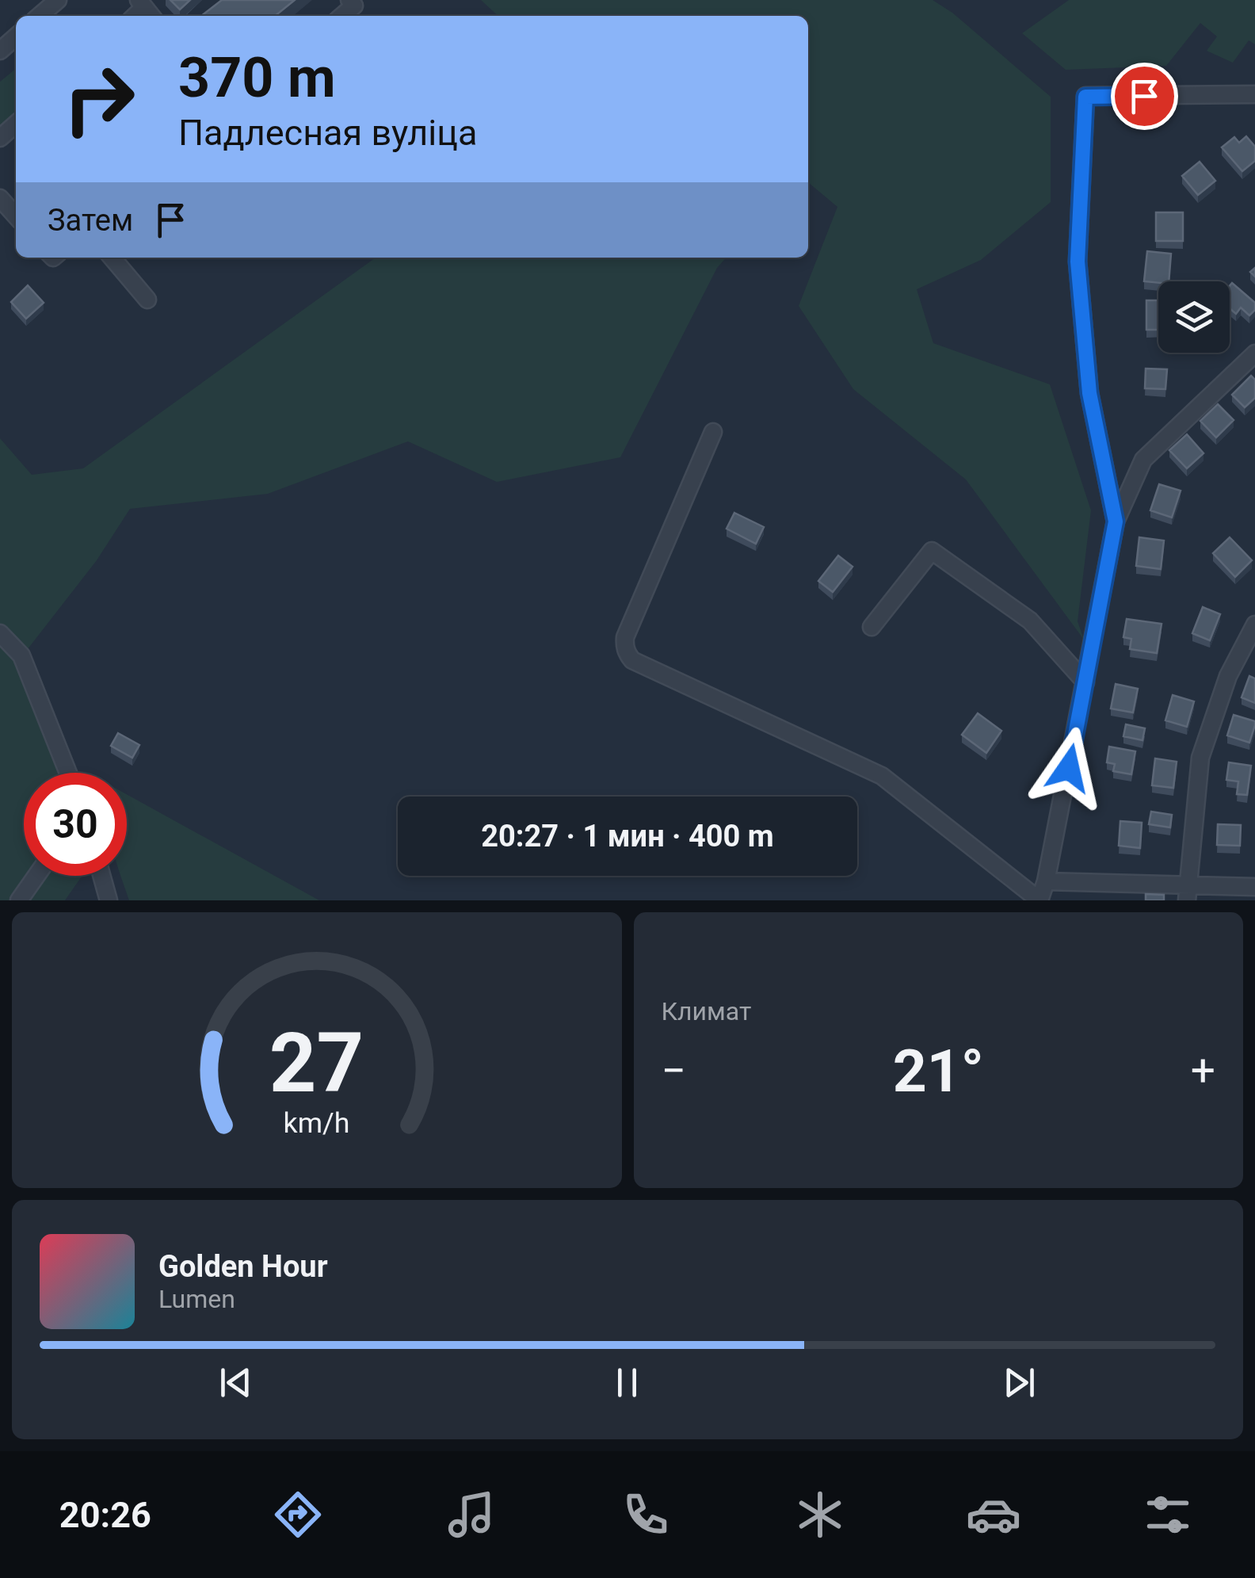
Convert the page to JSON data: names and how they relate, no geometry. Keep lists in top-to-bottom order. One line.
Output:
{"page":{"turn":["370 m","Падлесная вуліца"],"then":"Затем","limit":"30","trip":"20:27 · 1 мин · 400 m","tile":"Климат","heat":["−","21°","+"],"song":["Golden Hour","Lumen"],"tabs":"20:26","gauge":["27","km/h"]}}
